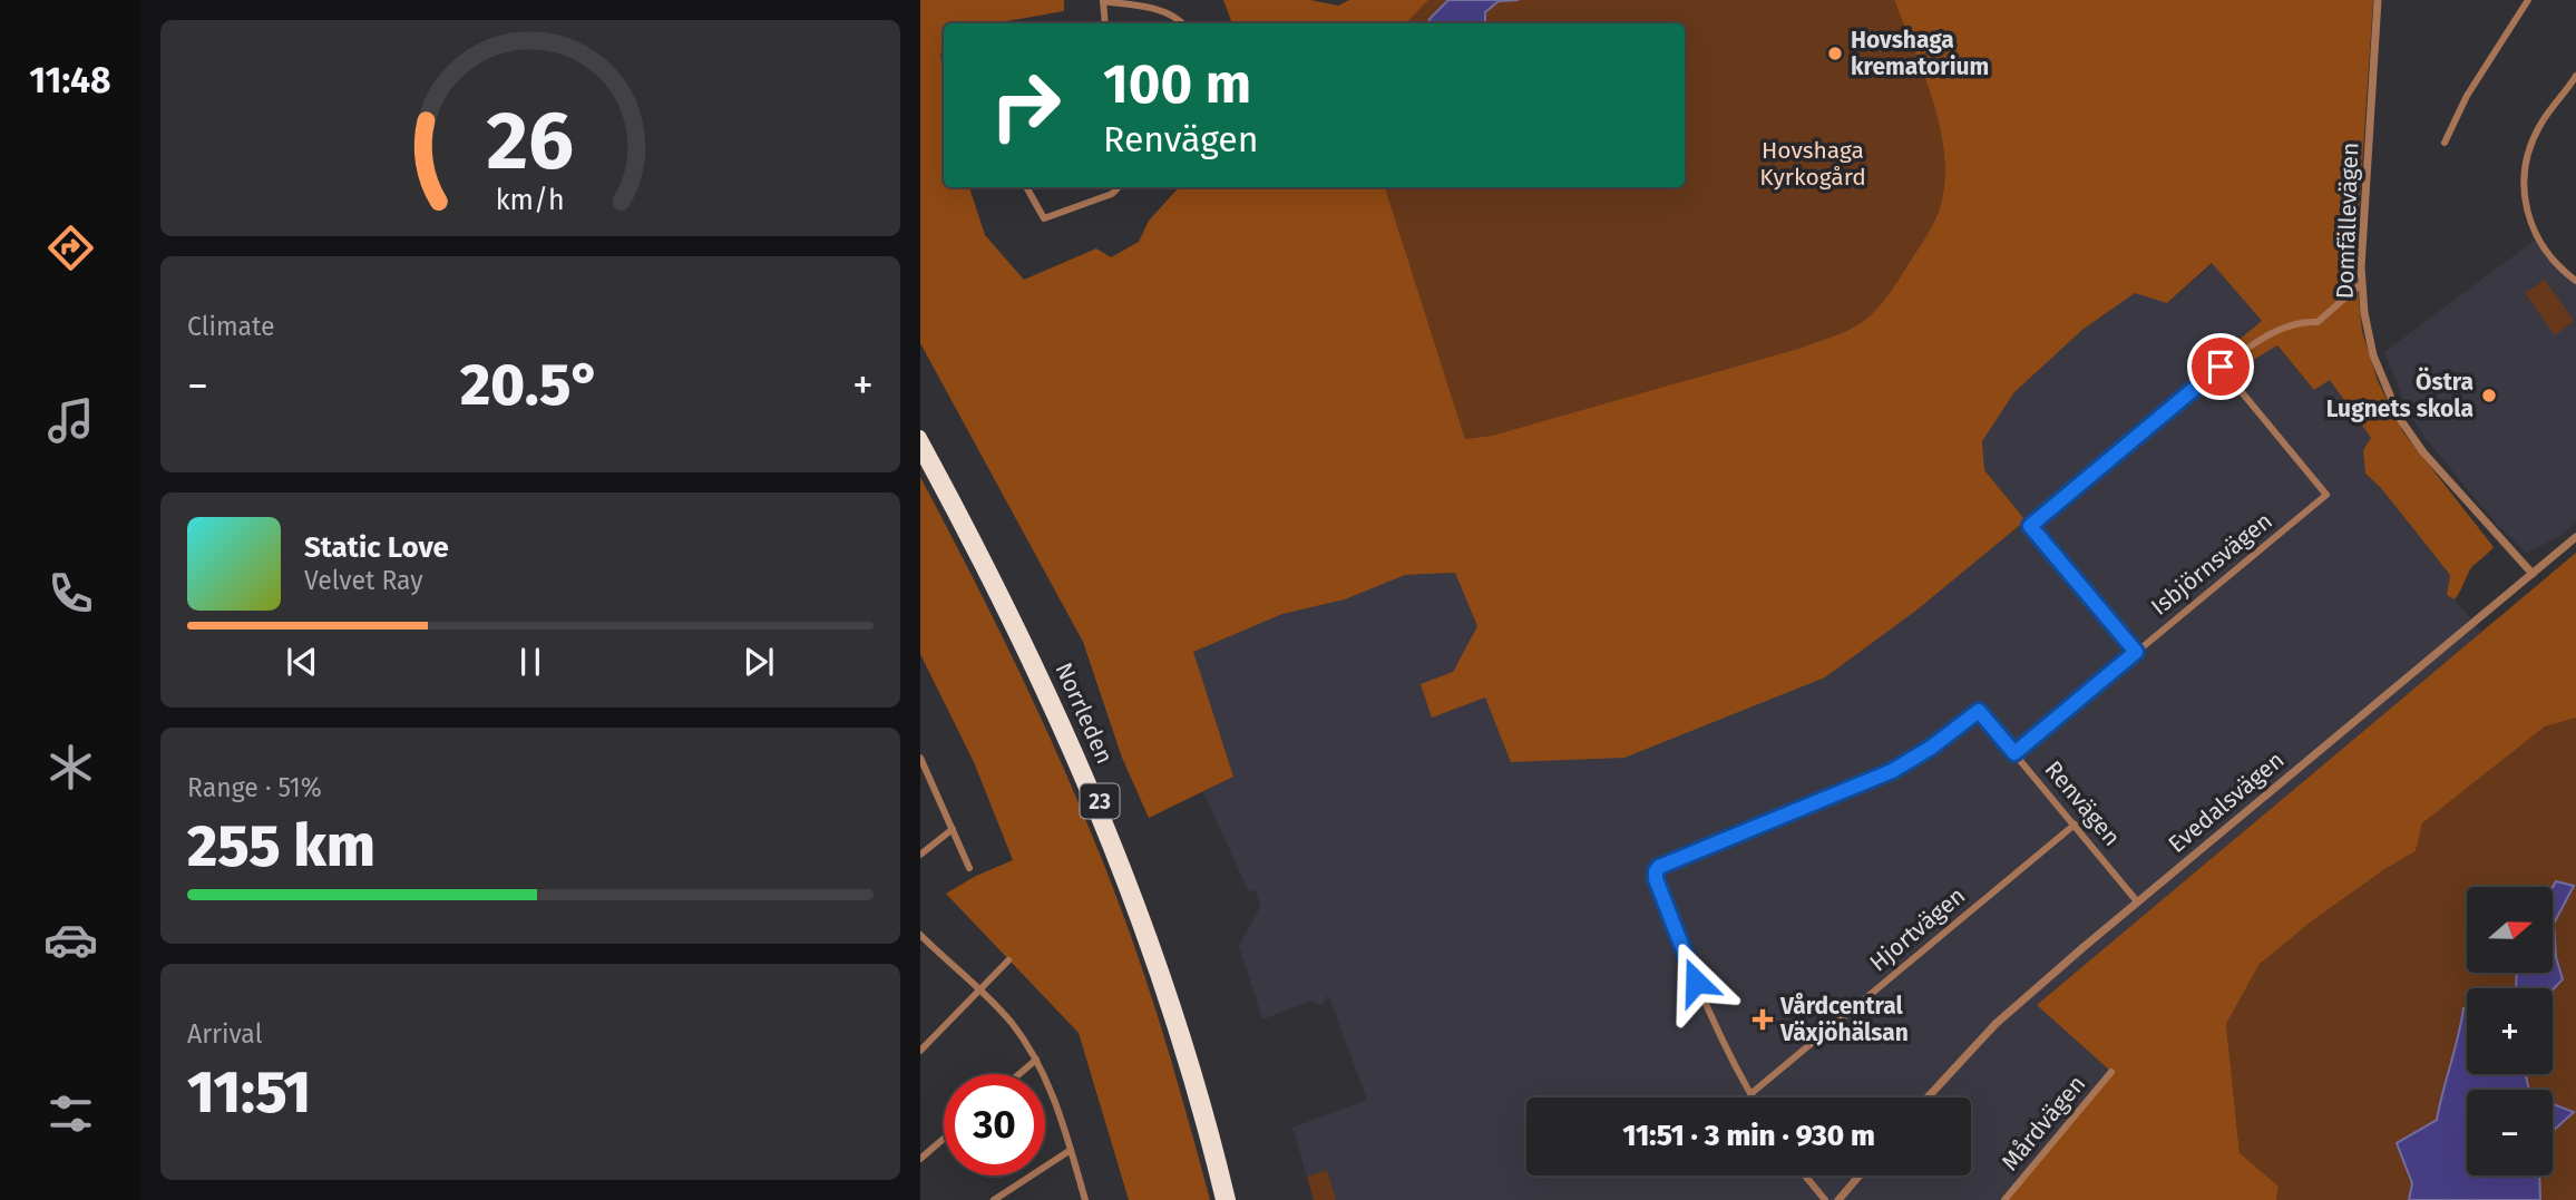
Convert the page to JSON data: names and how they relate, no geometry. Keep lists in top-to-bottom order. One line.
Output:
{"streets":{"highway":["Norrleden","23"],"street":["Domfällevägen","Isbjörnsvägen","Evedalsvägen","Renvägen","Hjortvägen","Mårdvägen"]},"crossings":[["Domfällevägen","Evedalsvägen"],["Isbjörnsvägen","Renvägen"],["Evedalsvägen","Renvägen"],["Renvägen","Hjortvägen"]],"parks":["Hovshaga Kyrkogård"],"places":{"other":["Hovshaga krematorium","Östra Lugnets skola"],"health":["Vårdcentral Växjöhälsan"]},"north":"right","page":{"tabs":"11:48","turn":["100 m","Renvägen"],"tile":["Climate",["Range · 51%","255 km"],["Arrival","11:51"]],"heat":["−","20.5°","+"],"song":["Static Love","Velvet Ray"],"map_buttons":["+","−"],"limit":"30","trip":"11:51 · 3 min · 930 m","gauge":["26","km/h"]}}
